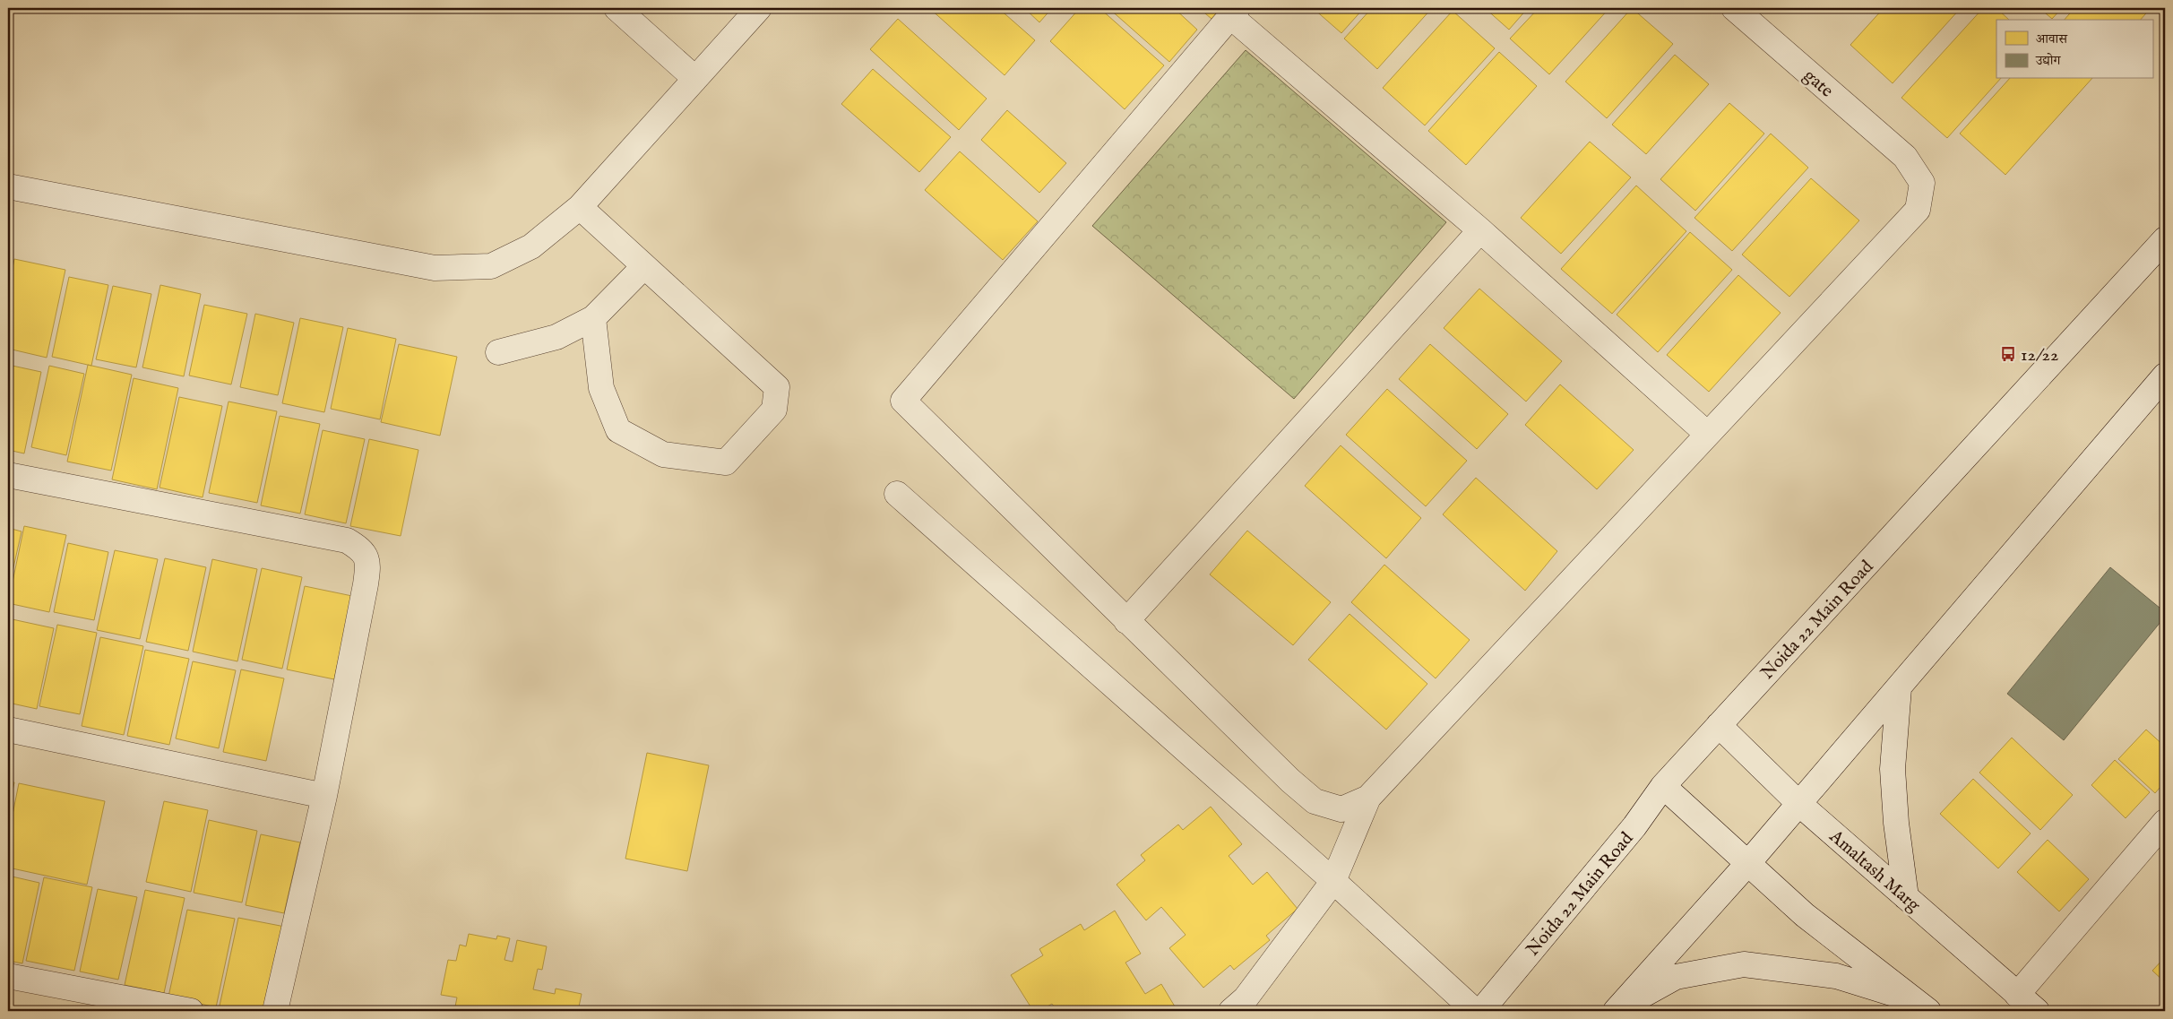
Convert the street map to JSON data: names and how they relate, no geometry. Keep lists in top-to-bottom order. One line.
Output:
{"streets":{"street":["gate","Noida 22 Main Road","Amaltash Marg"]},"crossings":[["Noida 22 Main Road","Amaltash Marg"]],"places":{"bus stop":["12/22"]},"legend":["आवास","उद्योग"]}
